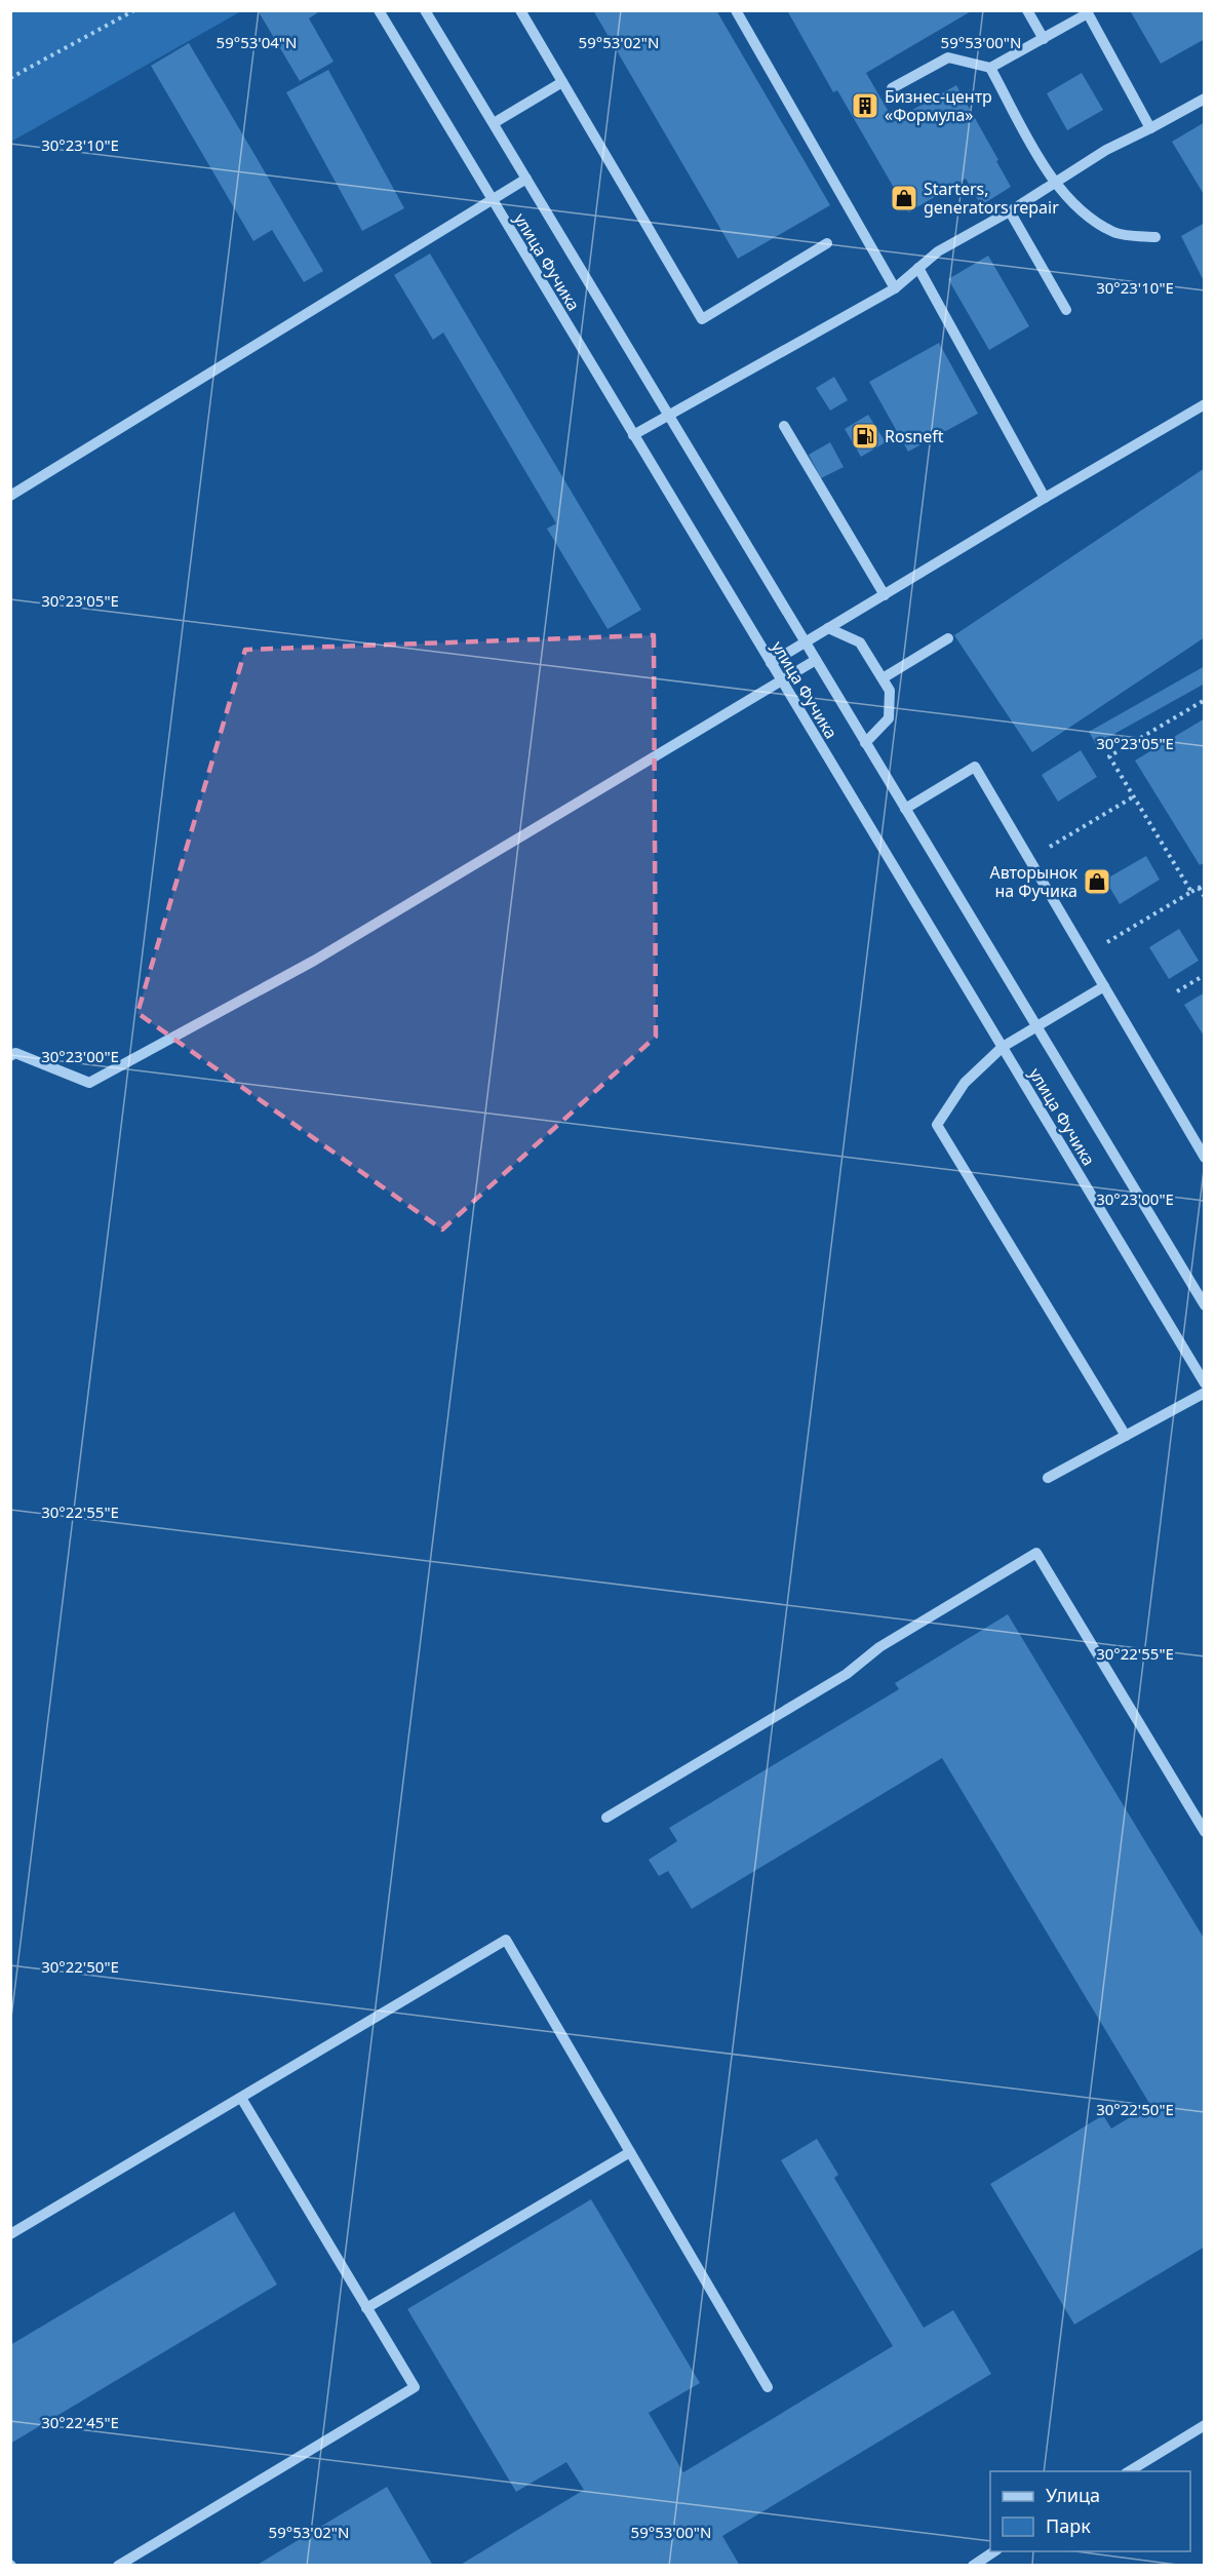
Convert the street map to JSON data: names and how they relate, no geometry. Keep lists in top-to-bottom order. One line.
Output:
{"streets":{"street":["улица Фучика"]},"places":{"building":["Бизнес-центр «Формула»"],"shop":["Starters, generators repair","Авторынок на Фучика"],"fuel station":["Rosneft"]},"legend":["Улица","Парк"],"coordinates":["59°53'04\"N","59°53'02\"N","59°53'00\"N","30°23'10\"E","30°23'05\"E","30°23'00\"E","30°22'55\"E","30°22'50\"E","30°22'45\"E"]}
